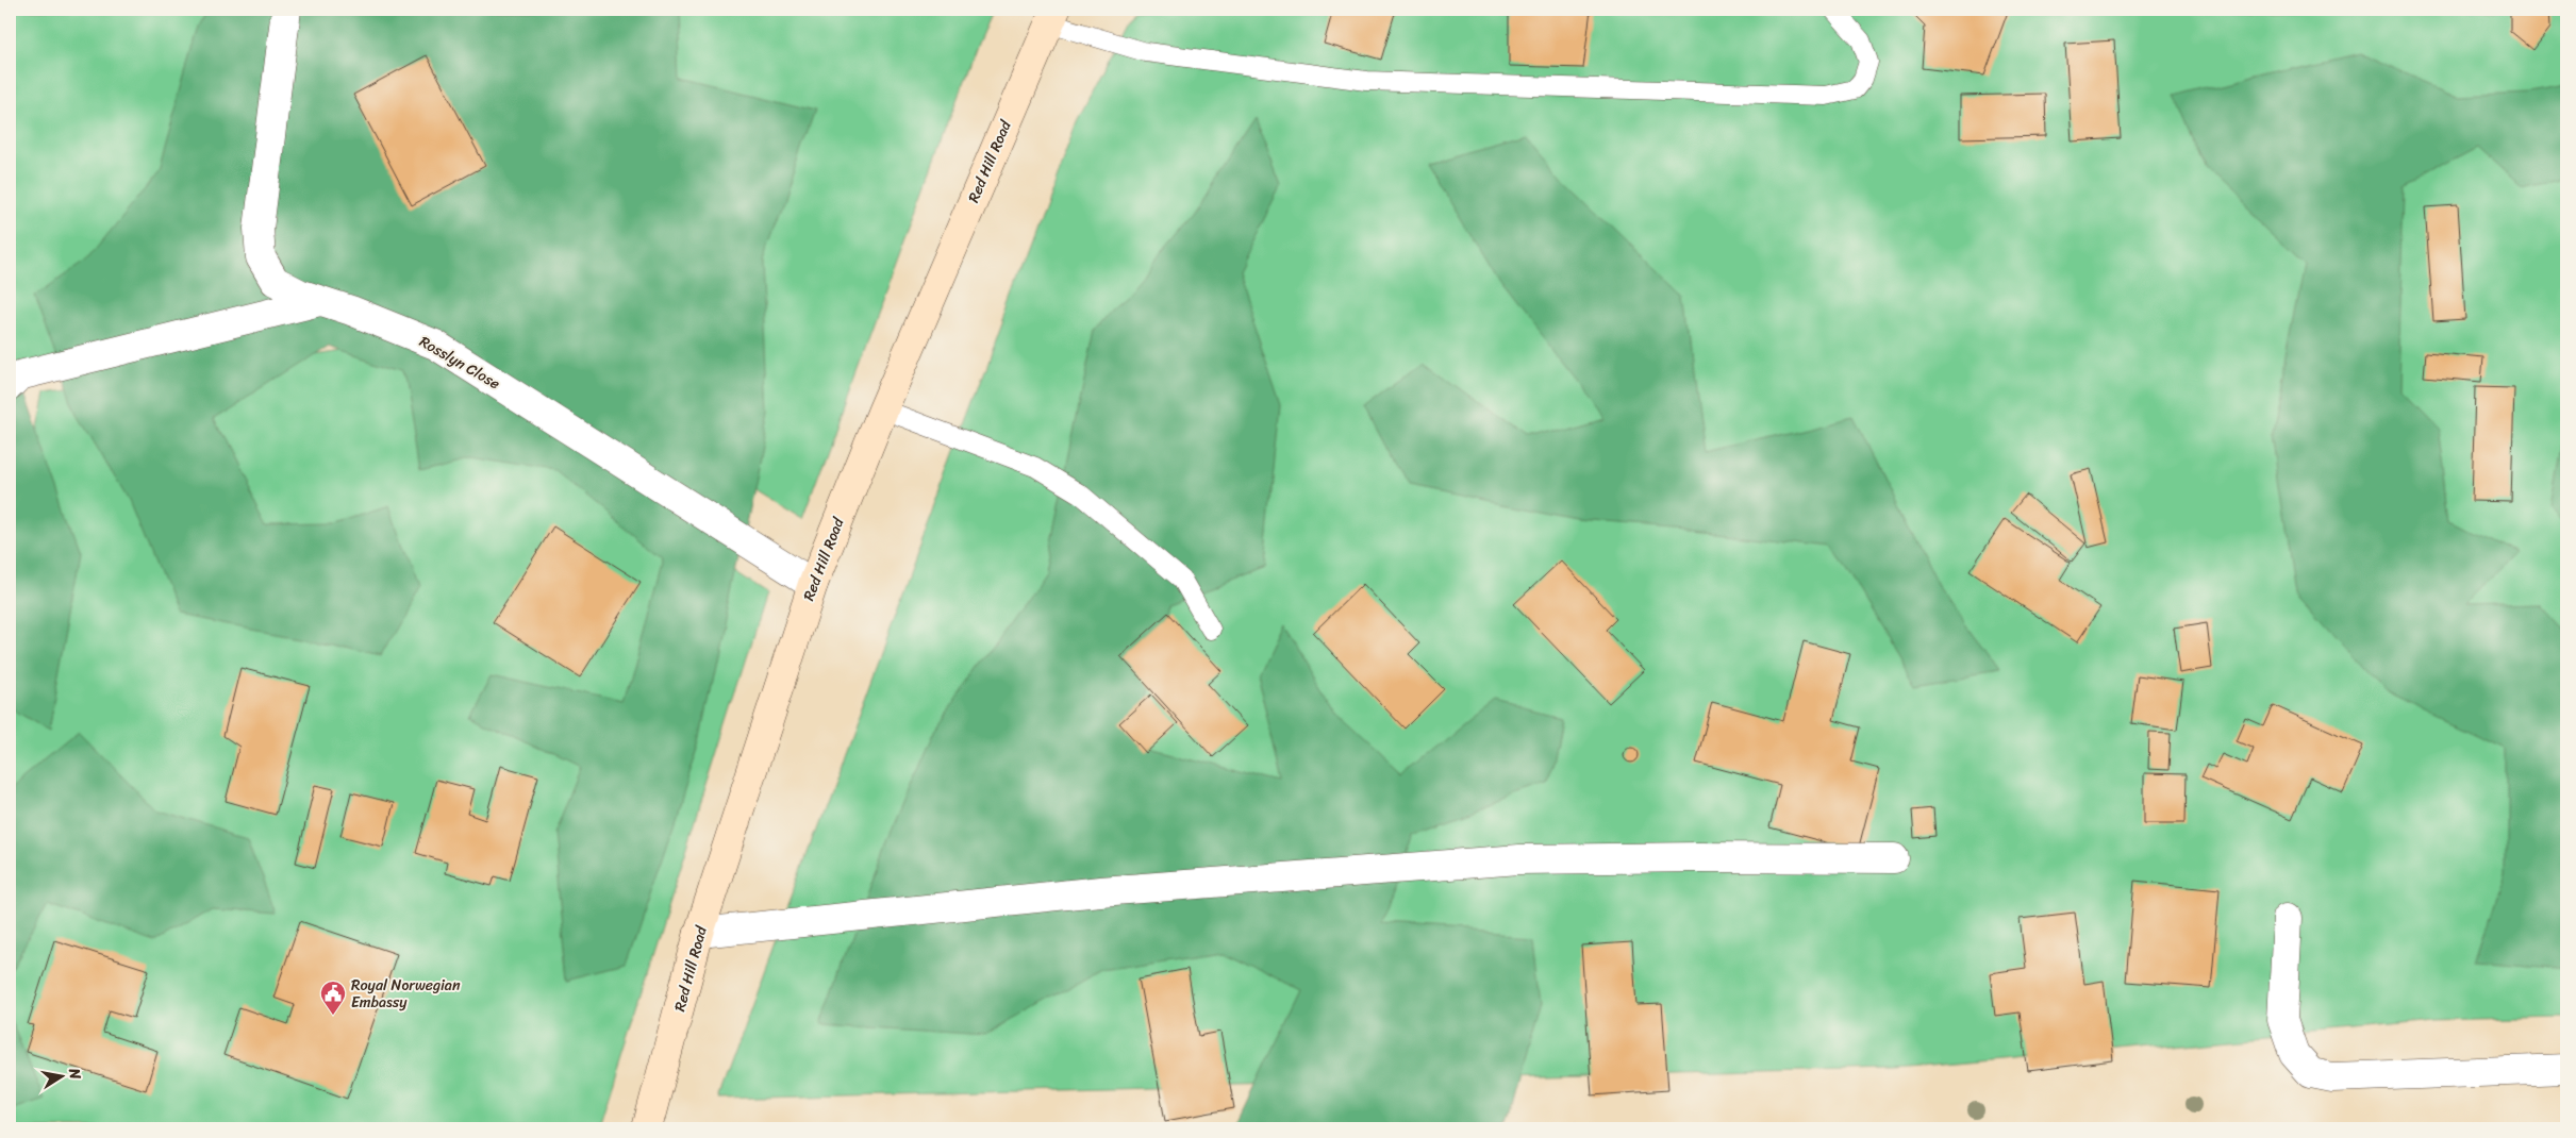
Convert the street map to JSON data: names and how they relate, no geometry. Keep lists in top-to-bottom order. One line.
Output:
{"streets":{"main road":["Red Hill Road"],"street":["Rosslyn Close"]},"crossings":[["Red Hill Road","Rosslyn Close"]],"places":{"public building":["Royal Norwegian Embassy"]},"north":"right"}
